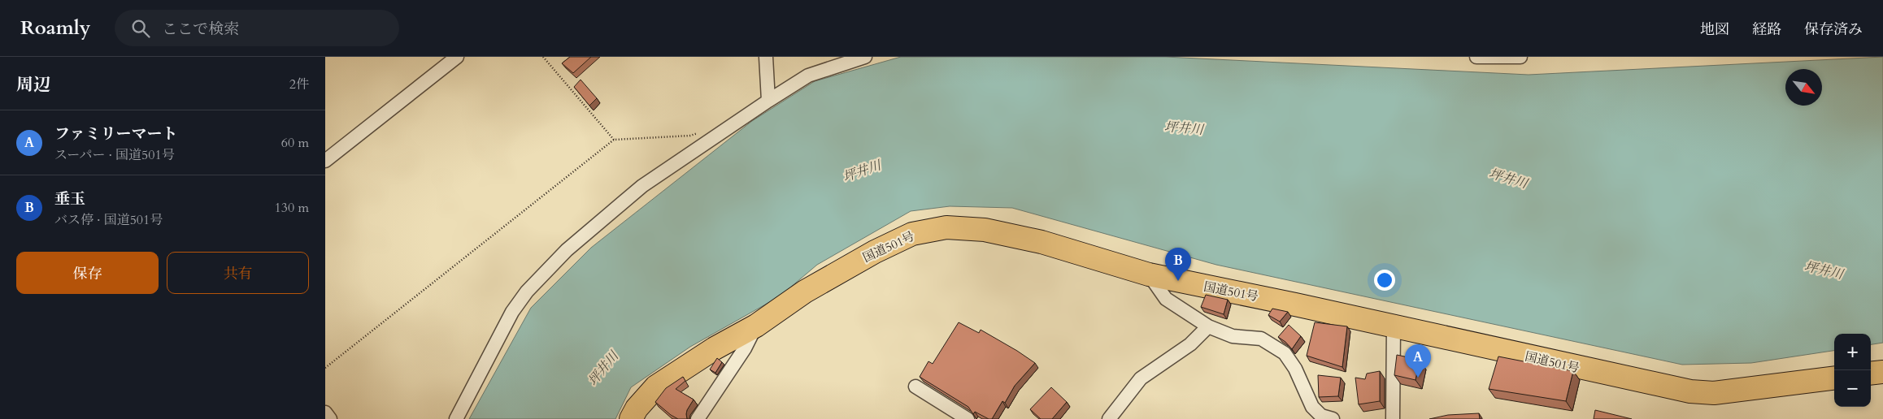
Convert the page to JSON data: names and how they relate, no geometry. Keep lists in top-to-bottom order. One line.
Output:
{"streets":{"highway":["国道501号"]},"water":["坪井川"],"north":"bottom right","page":{"header":"Roamly","search":"ここで検索","nav":["地図","経路","保存済み"],"heading":["周辺","2件"],"list":[{"mark":"A","name":"ファミリーマート","note":"スーパー · 国道501号","value":"60 m"},{"mark":"B","name":"垂玉","note":"バス停 · 国道501号","value":"130 m"}],"buttons":["保存","共有"],"pins":["B","A"],"map_buttons":["+","−"]}}
